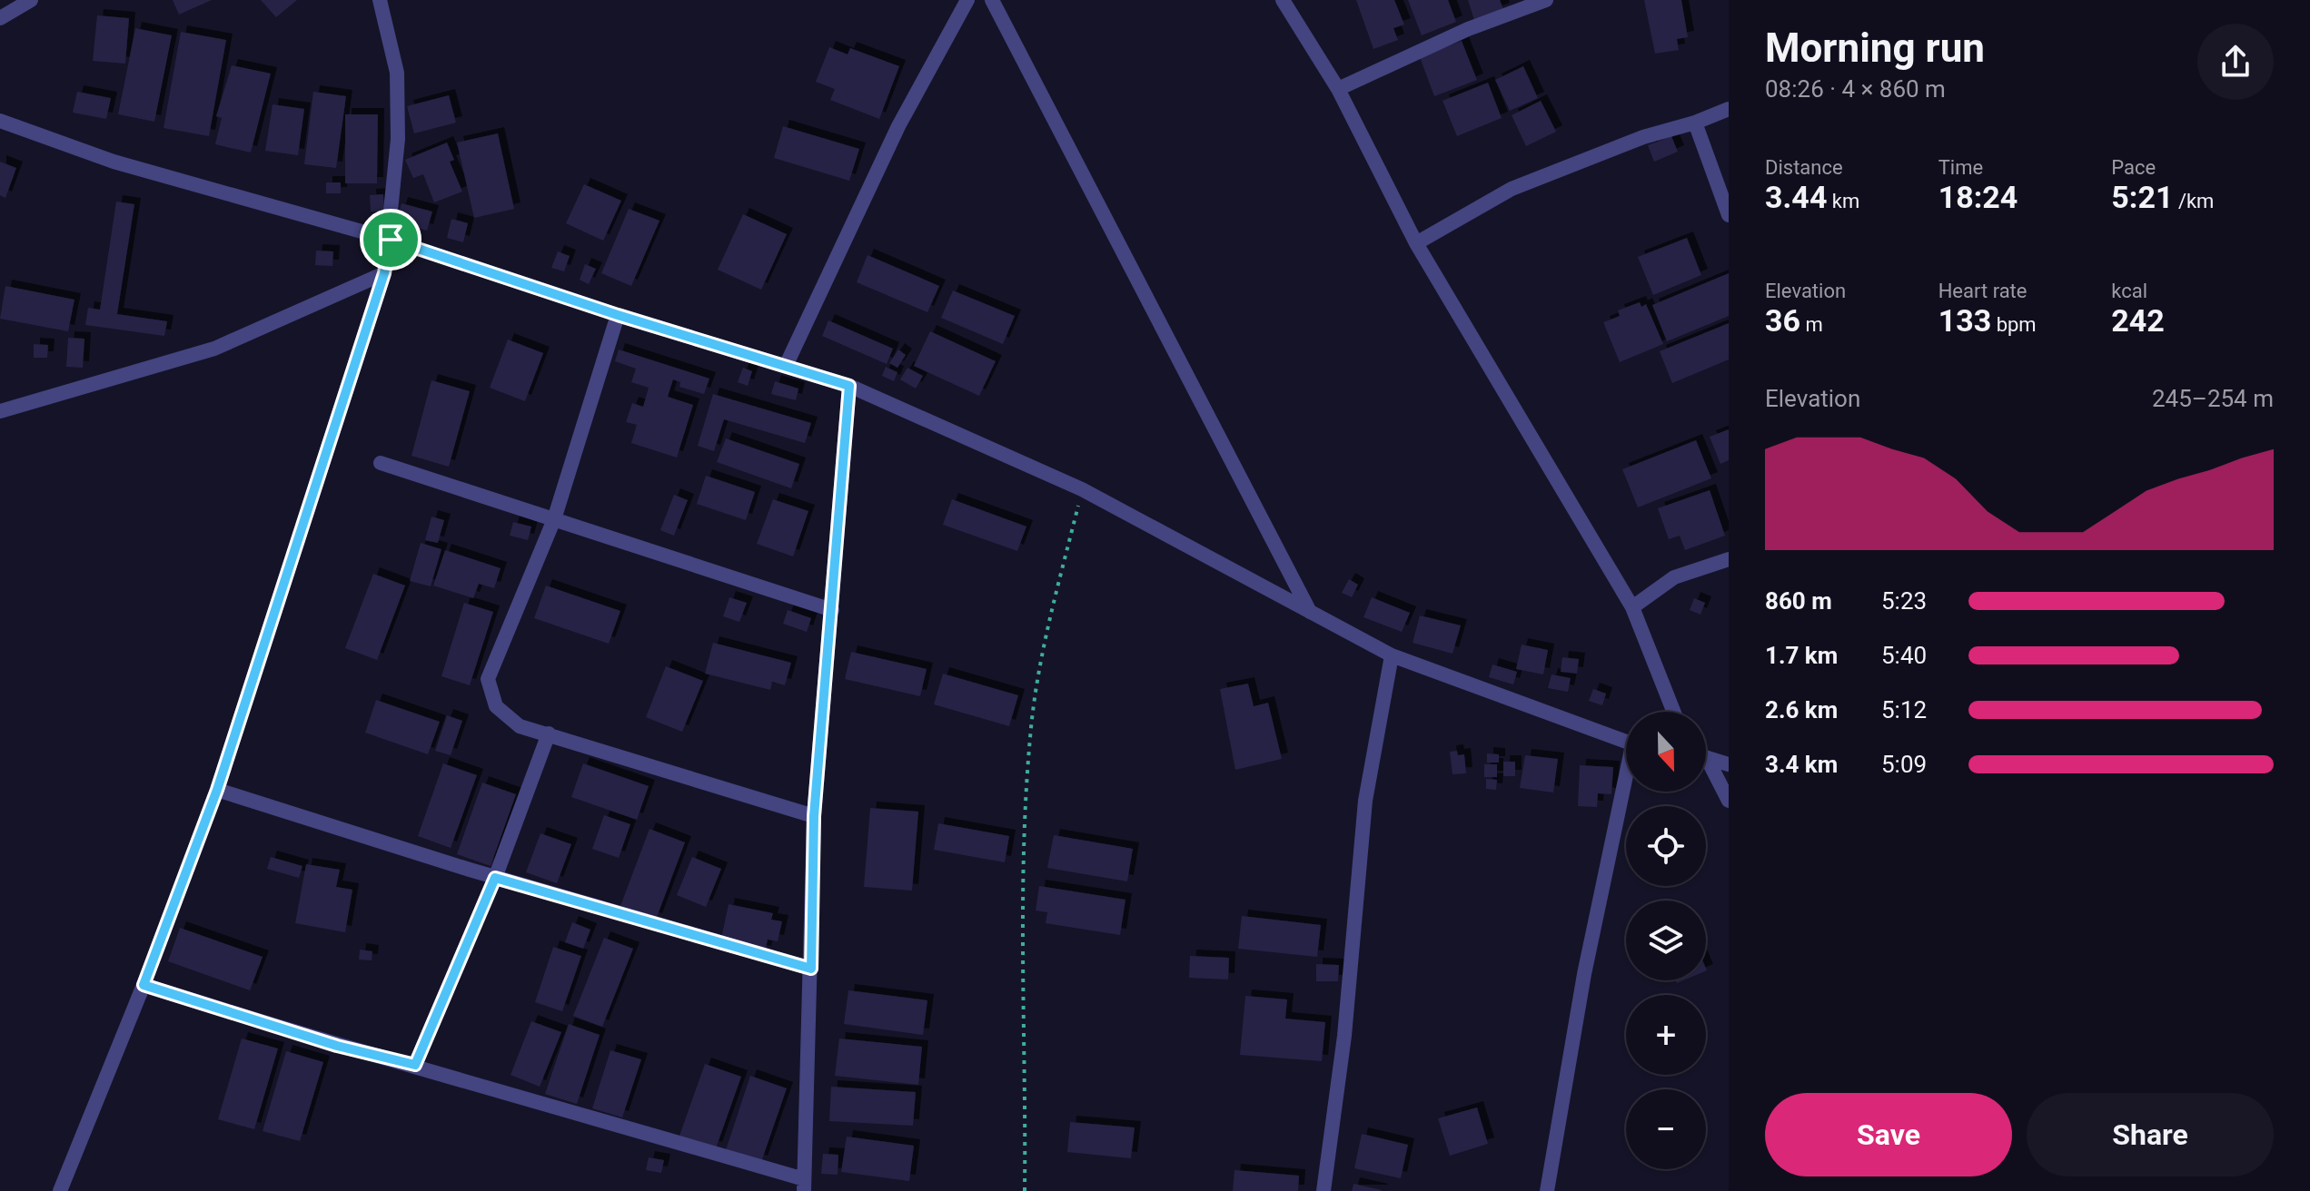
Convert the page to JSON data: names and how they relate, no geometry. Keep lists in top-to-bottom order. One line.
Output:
{"north":"bottom","page":{"heading":["Morning run","08:26 · 4 × 860 m"],"stats":[["Distance","3.44 km"],["Time","18:24"],["Pace","5:21 /km"],["Elevation","36 m"],["Heart rate","133 bpm"],["kcal","242"]],"chart":["Elevation","245–254 m"],"list":[{"name":"860 m","note":"5:23"},{"name":"1.7 km","note":"5:40"},{"name":"2.6 km","note":"5:12"},{"name":"3.4 km","note":"5:09"}],"map_buttons":["+","−"],"buttons":["Save","Share"]}}
